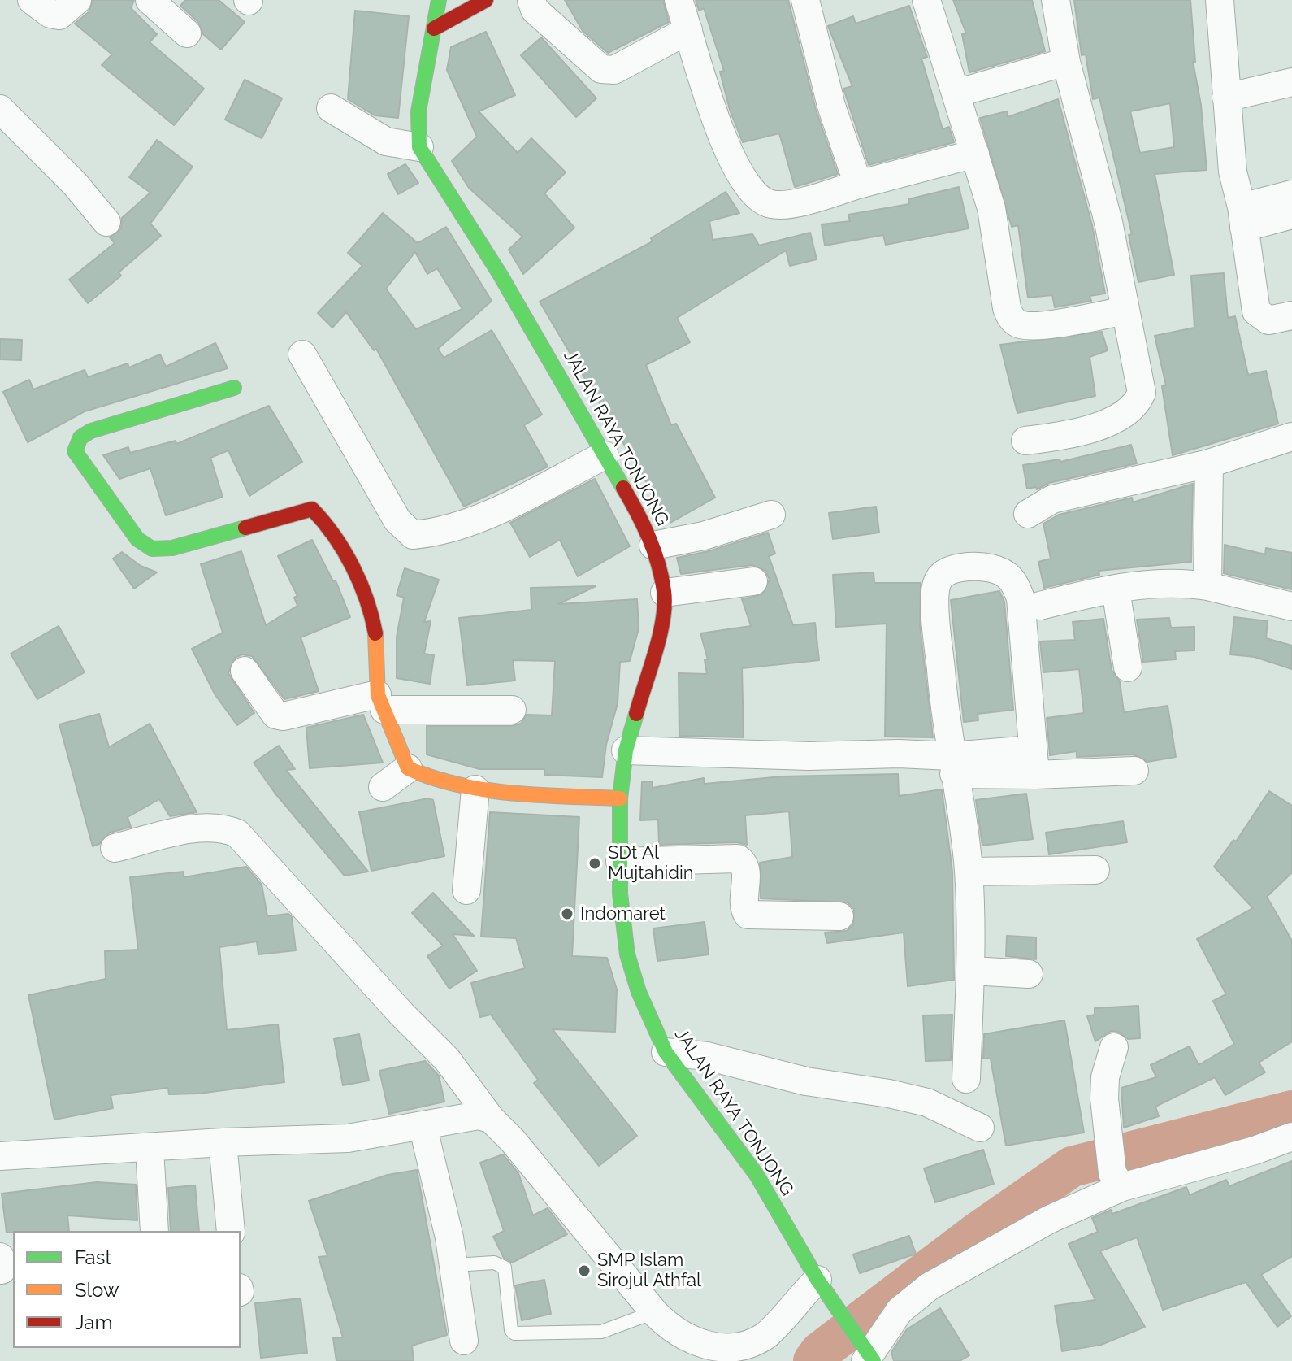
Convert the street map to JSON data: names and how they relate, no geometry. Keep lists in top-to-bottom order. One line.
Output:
{"streets":{"main road":["JALAN RAYA TONJONG"]},"places":["SDt Al Mujtahidin","Indomaret","SMP Islam Sirojul Athfal"],"legend":["Fast","Slow","Jam"]}
